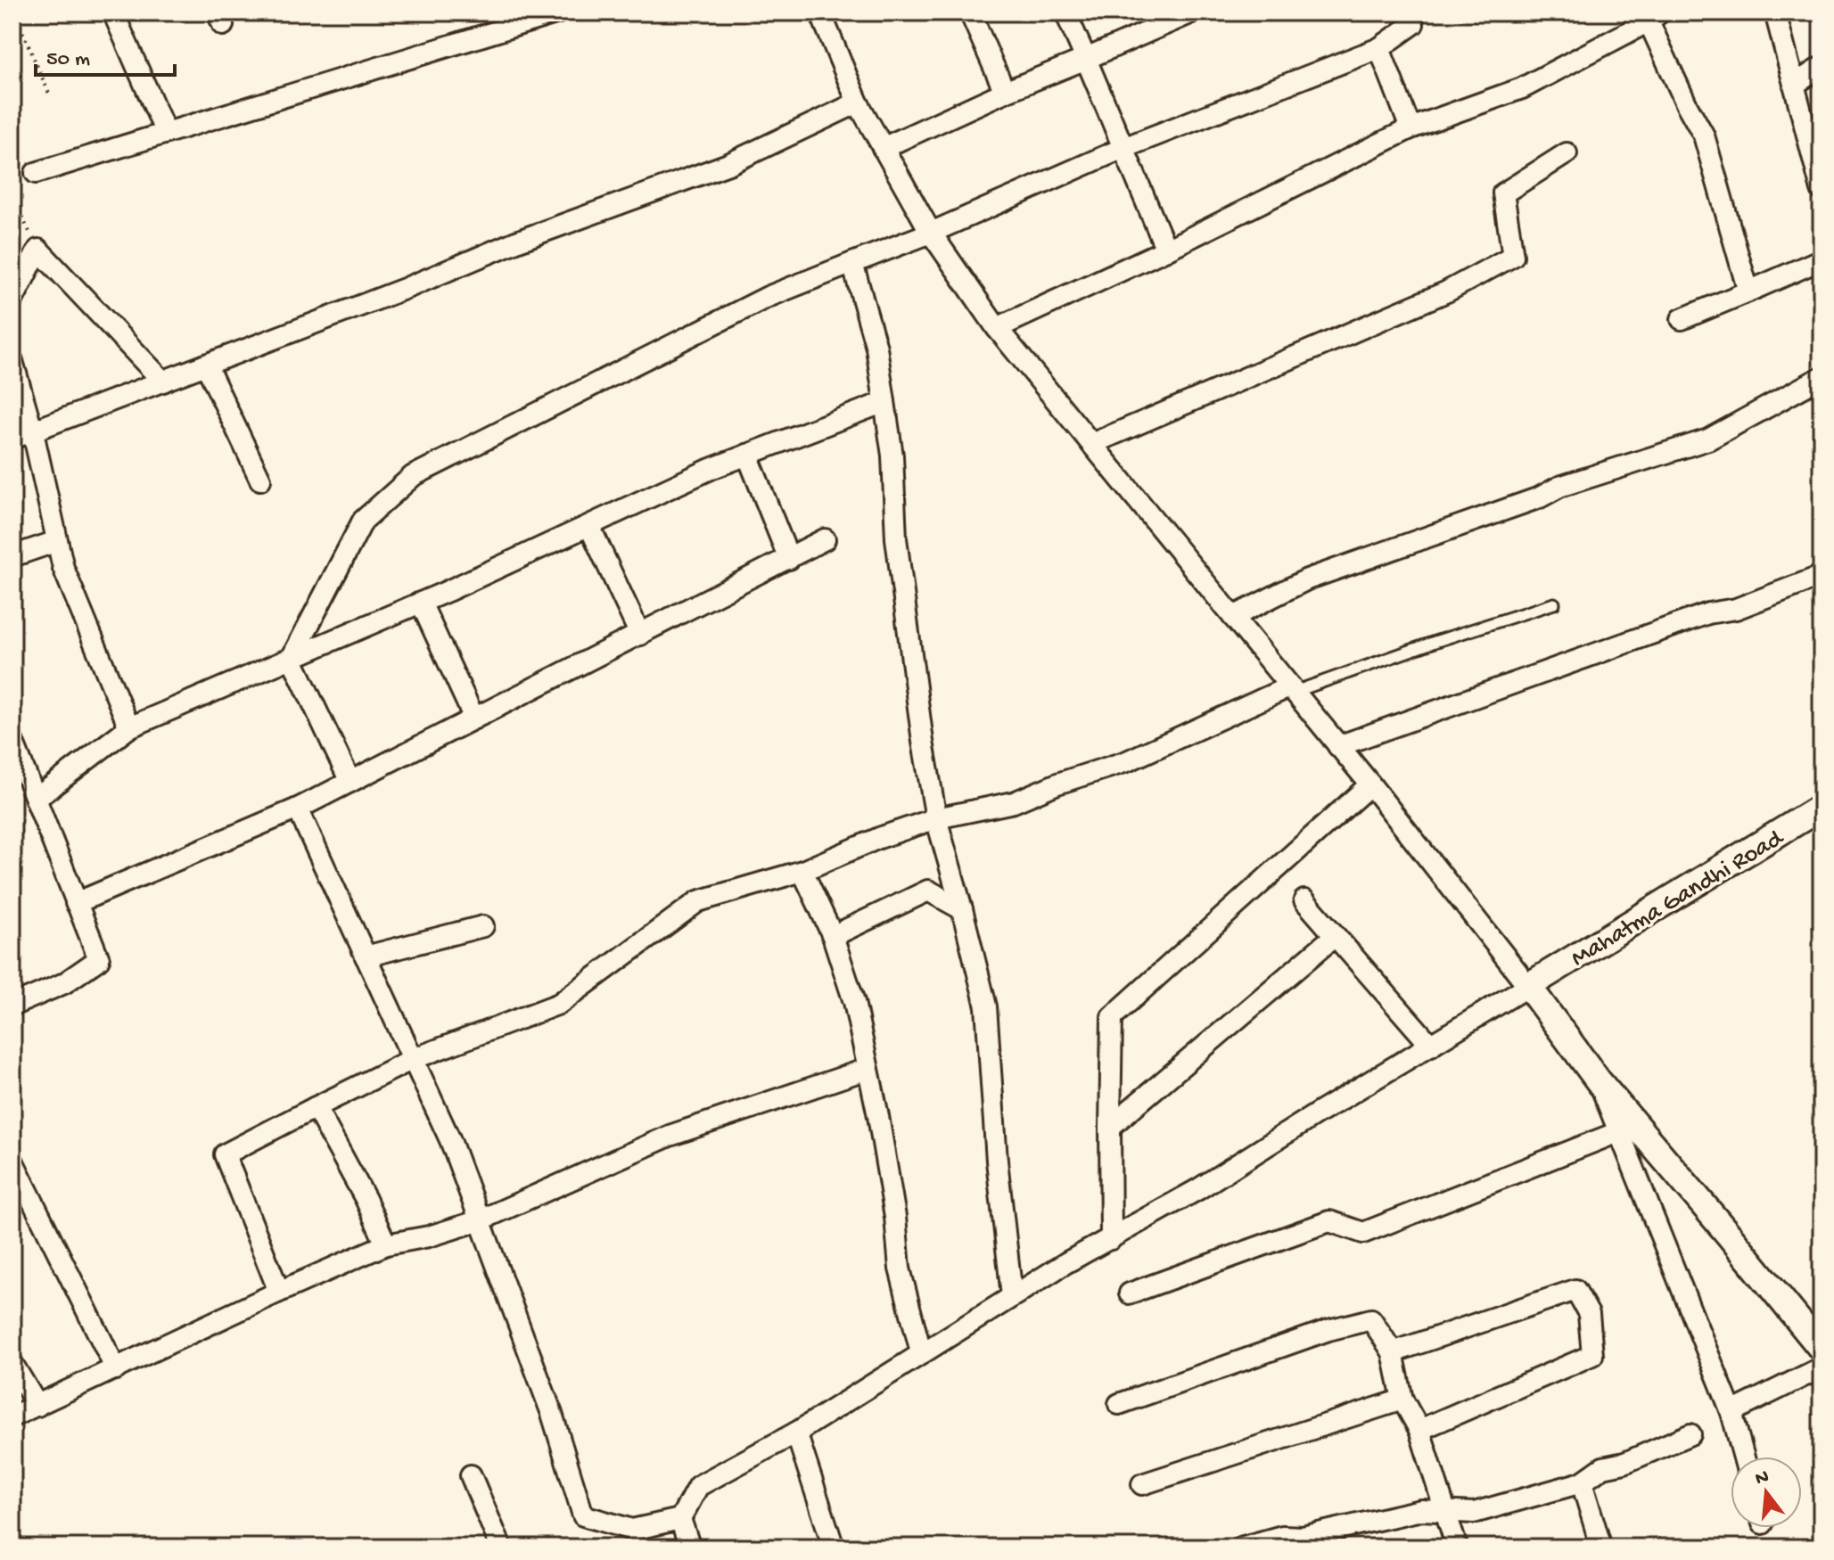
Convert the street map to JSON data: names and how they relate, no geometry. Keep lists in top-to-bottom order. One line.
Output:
{"streets":{"street":["Mahatma Gandhi Road"]},"scale_bar":"50 m","north":"top"}
